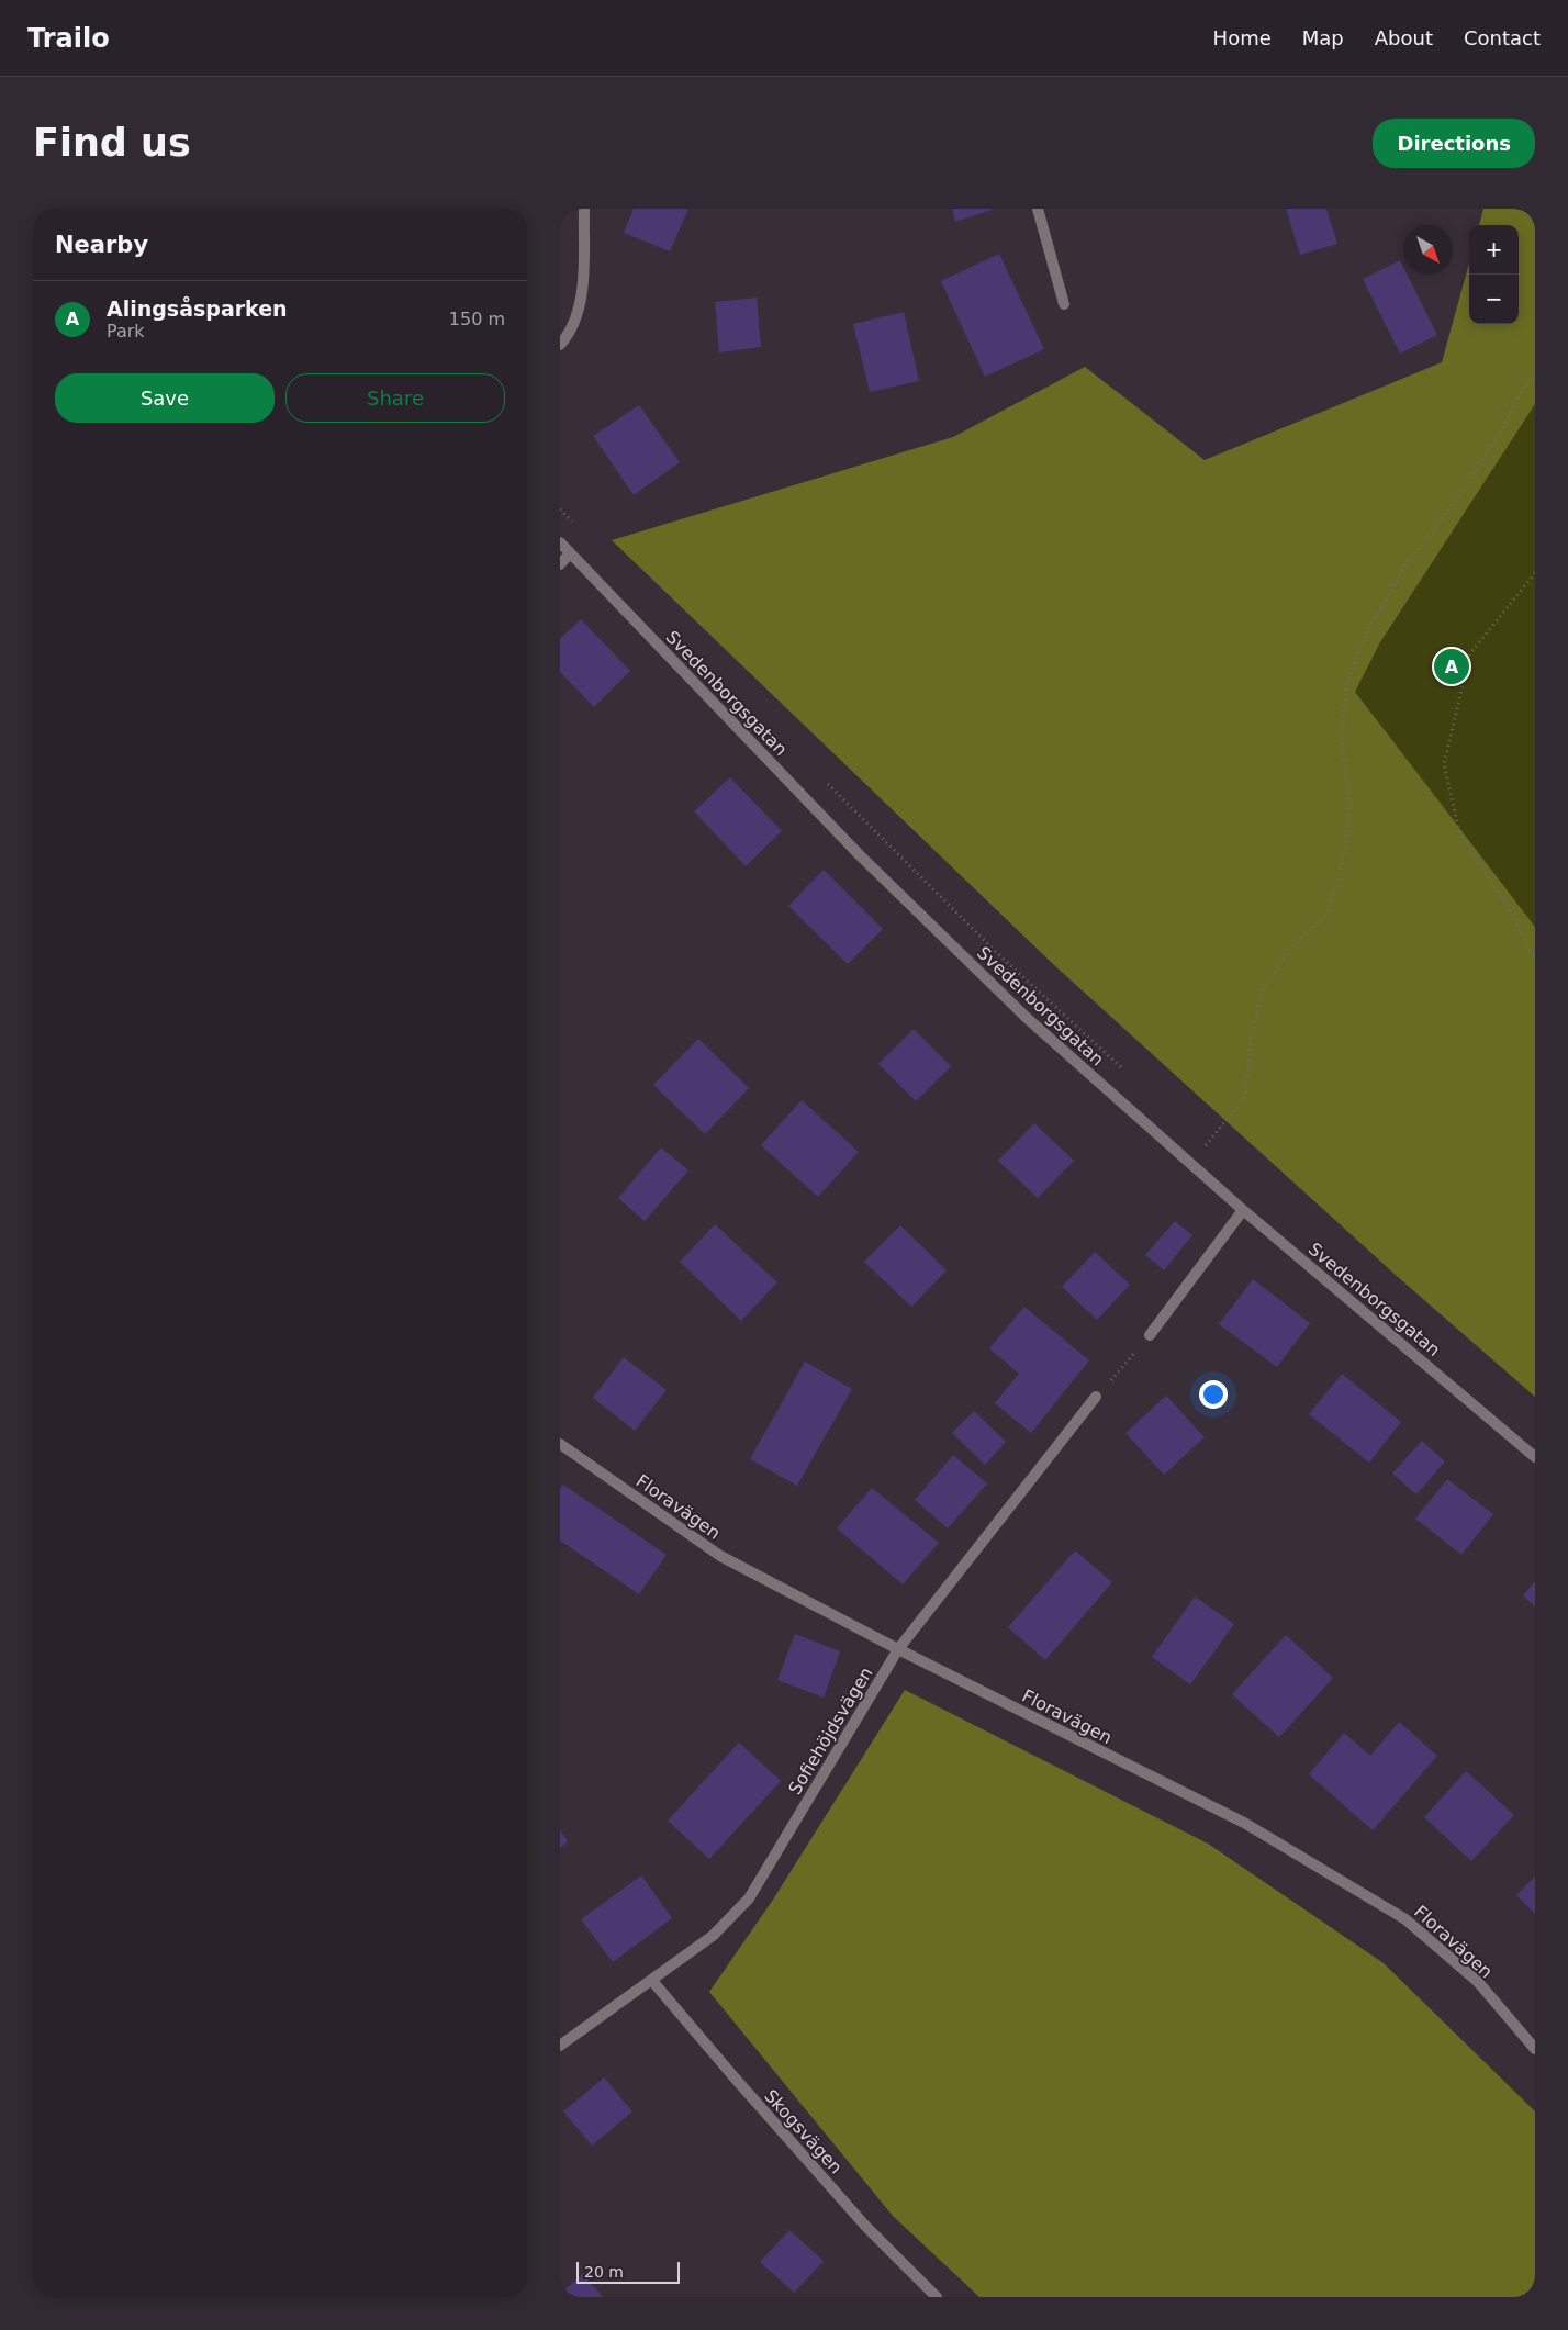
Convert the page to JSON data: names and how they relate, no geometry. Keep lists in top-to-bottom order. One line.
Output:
{"streets":{"street":["Svedenborgsgatan","Floravägen","Sofiehöjdsvägen","Skogsvägen"]},"crossings":[["Floravägen","Sofiehöjdsvägen"],["Sofiehöjdsvägen","Skogsvägen"]],"scale_bar":"20 m","north":"bottom right","page":{"header":"Trailo","nav":["Home","Map","About","Contact"],"buttons":["Directions",["Save","Share"]],"title":"Find us","heading":"Nearby","map_buttons":["+","−"],"list":[{"mark":"A","name":"Alingsåsparken","note":"Park","value":"150 m"}],"pins":"A","scale":"20 m"}}
